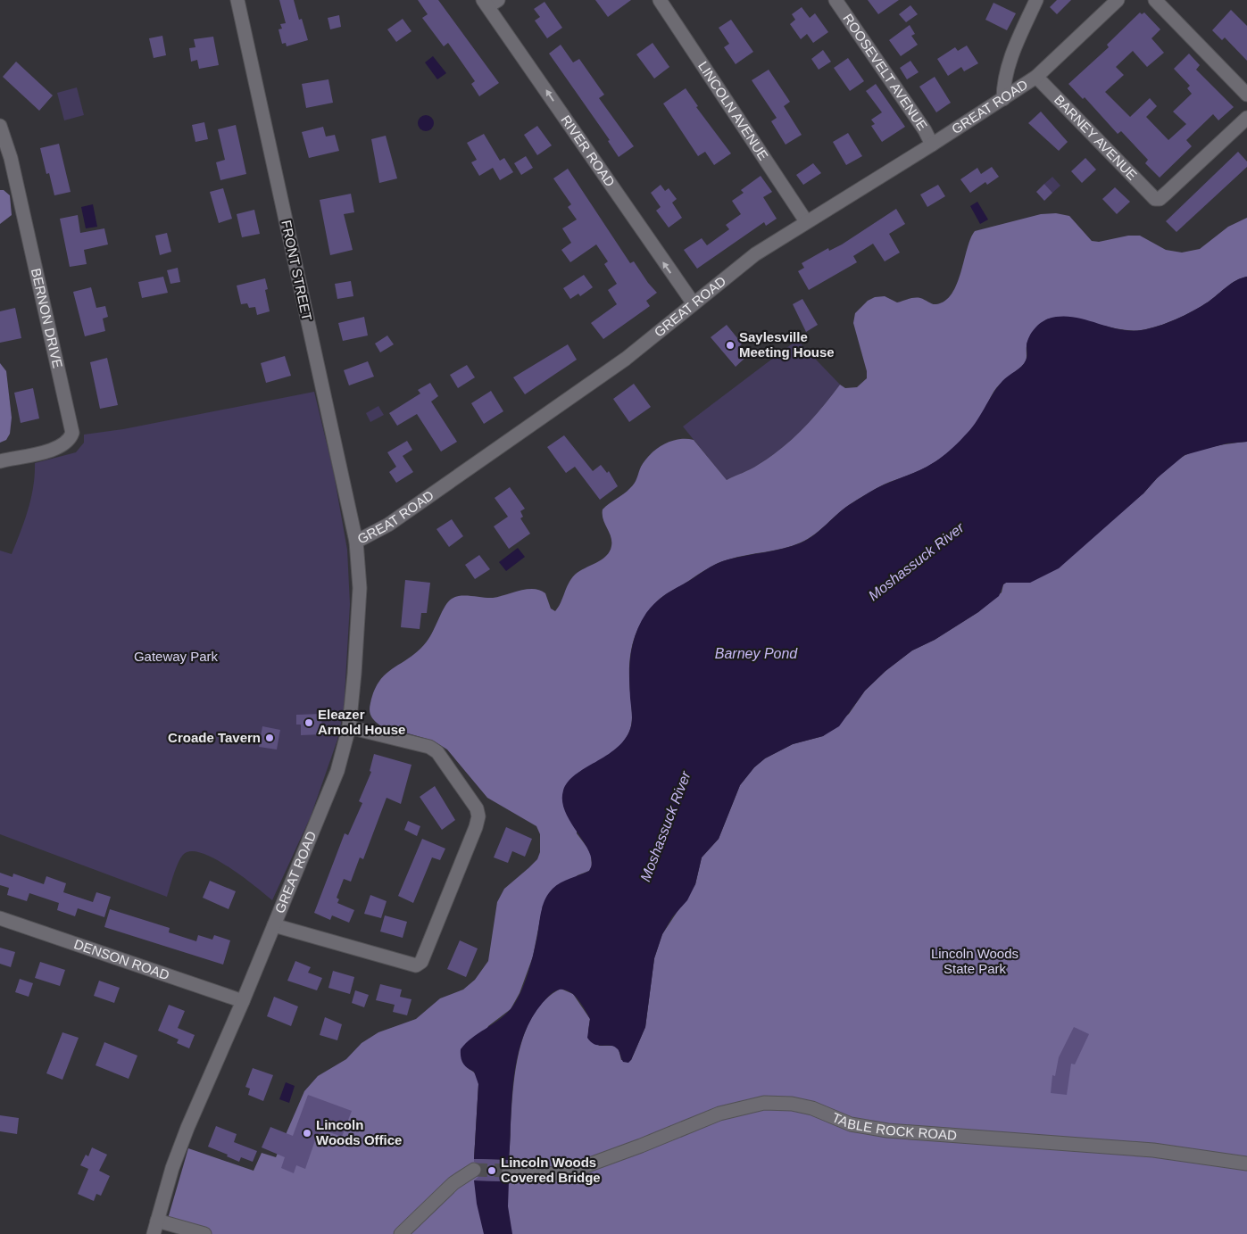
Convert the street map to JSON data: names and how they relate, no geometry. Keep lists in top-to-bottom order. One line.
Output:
{"streets":{"street":["ROOSEVELT AVENUE","GREAT ROAD","LINCOLN AVENUE","BARNEY AVENUE","RIVER ROAD","FRONT STREET","BERNON DRIVE","DENSON ROAD","TABLE ROCK ROAD"]},"crossings":[["ROOSEVELT AVENUE","GREAT ROAD"],["GREAT ROAD","LINCOLN AVENUE"],["GREAT ROAD","BARNEY AVENUE"],["GREAT ROAD","RIVER ROAD"],["GREAT ROAD","FRONT STREET"],["GREAT ROAD","DENSON ROAD"]],"one_way":["RIVER ROAD"],"water":["Moshassuck River","Barney Pond"],"parks":["Gateway Park","Lincoln Woods State Park"],"places":["Saylesville Meeting House","Eleazer Arnold House","Croade Tavern","Lincoln Woods Office","Lincoln Woods Covered Bridge"]}
